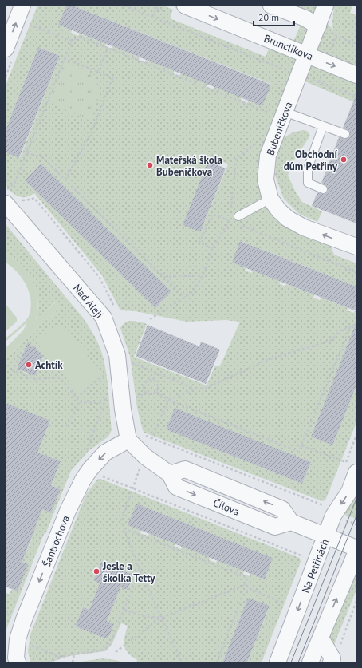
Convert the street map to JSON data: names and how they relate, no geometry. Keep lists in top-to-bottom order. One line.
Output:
{"streets":{"street":["Brunclíkova","Bubeníčkova","Nad Alejí","Čílova","Šantrochova","Na Petřinách"]},"crossings":[["Brunclíkova","Bubeníčkova"],["Nad Alejí","Čílova"],["Nad Alejí","Šantrochova"],["Čílova","Šantrochova"],["Čílova","Na Petřinách"]],"one_way":["Šantrochova"],"places":["Obchodní dům Petřiny","Mateřská škola Bubeníčkova","Achtík","Jesle a školka Tetty"],"scale_bar":"20 m"}
